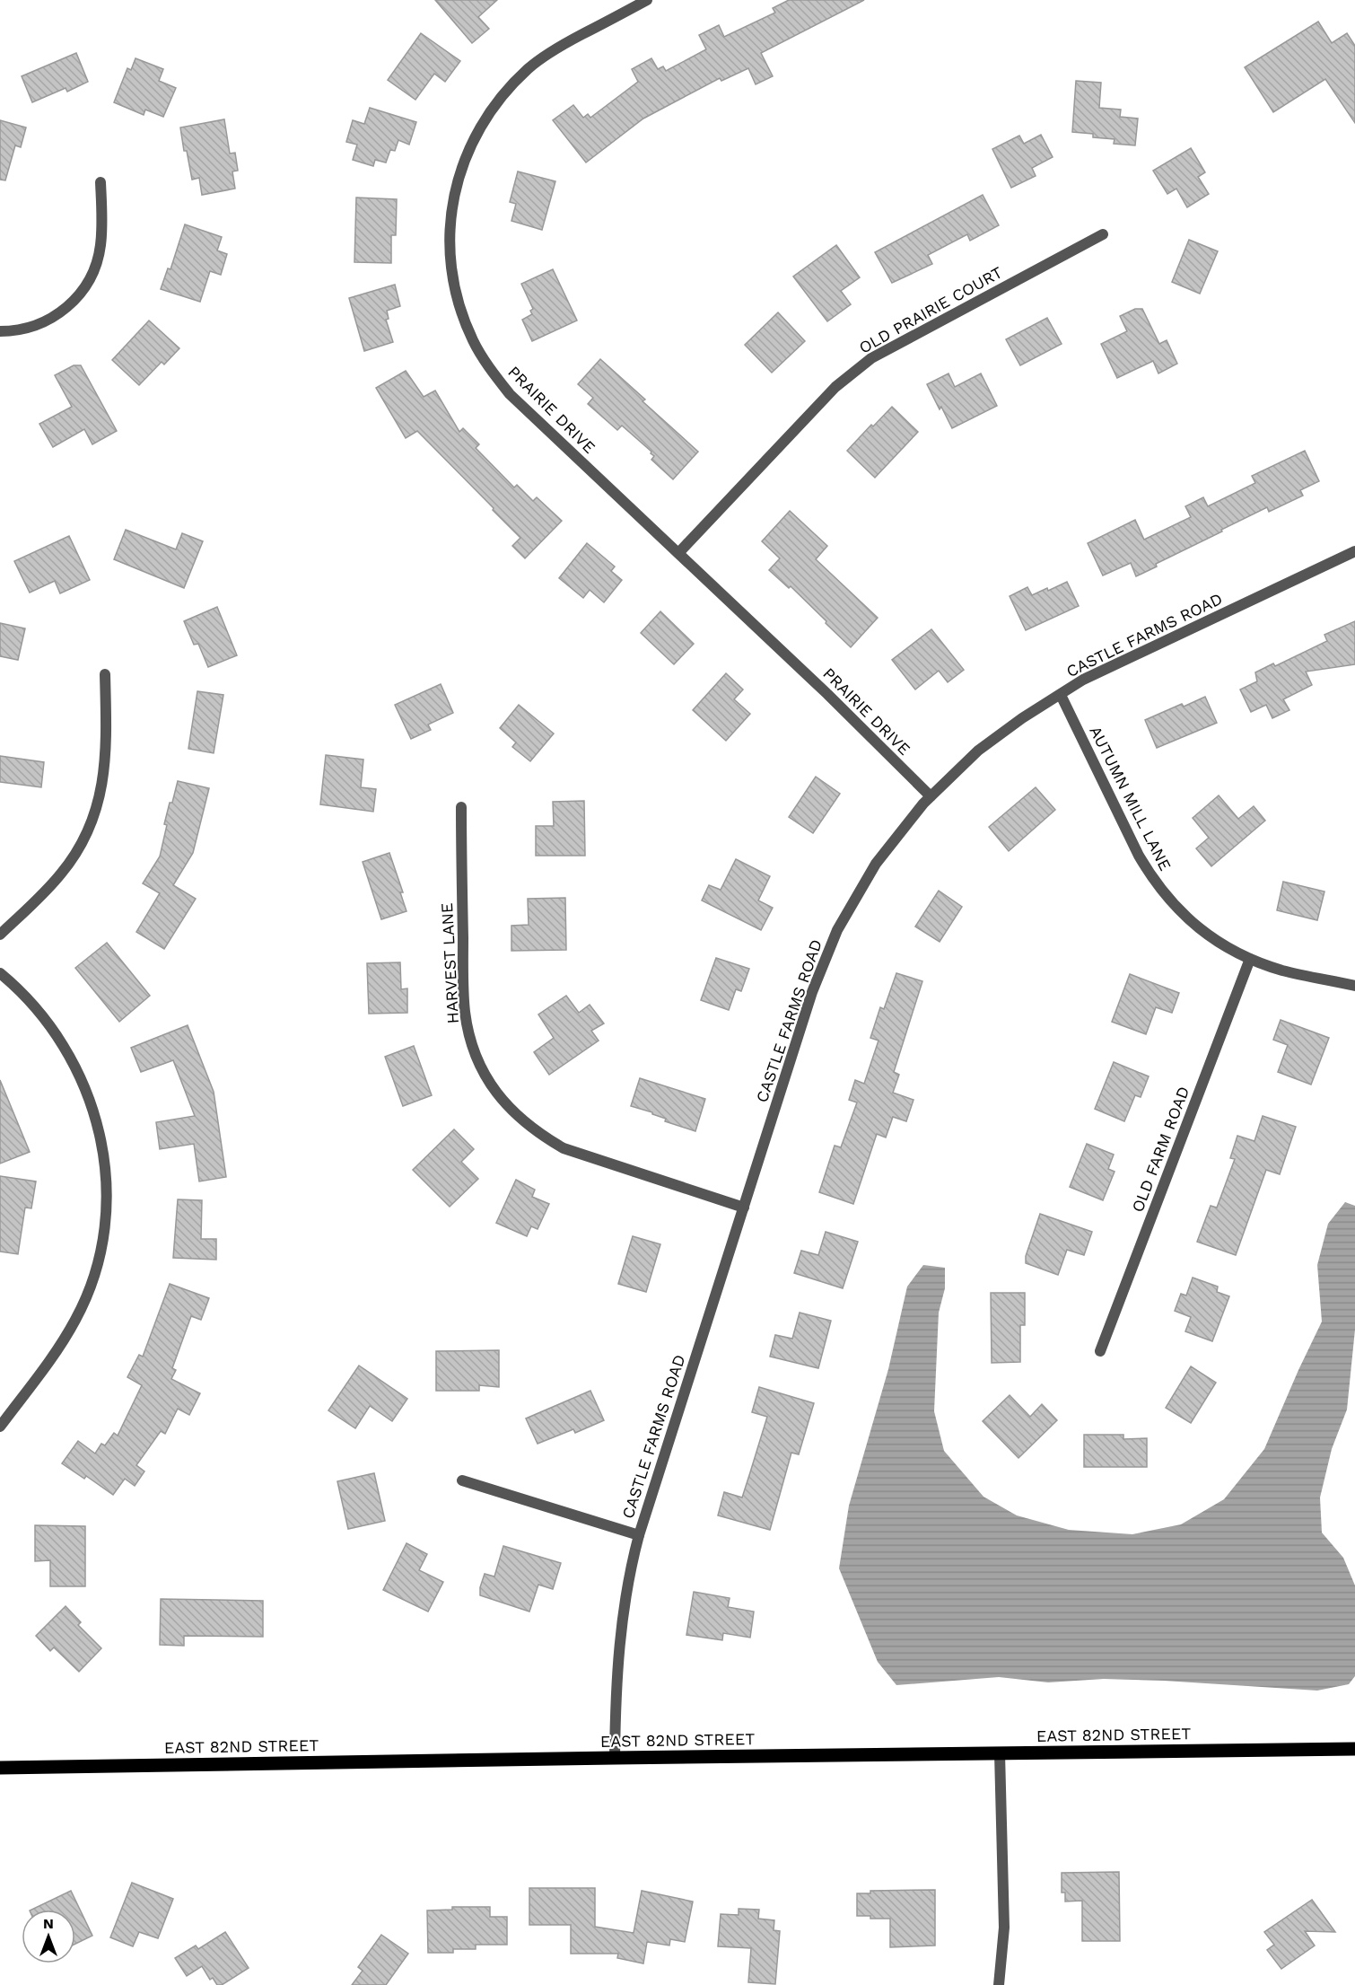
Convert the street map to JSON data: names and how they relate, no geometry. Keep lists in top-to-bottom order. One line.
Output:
{"streets":{"main road":["EAST 82ND STREET"],"street":["OLD PRAIRIE COURT","PRAIRIE DRIVE","CASTLE FARMS ROAD","AUTUMN MILL LANE","HARVEST LANE","OLD FARM ROAD"]},"crossings":[["OLD PRAIRIE COURT","PRAIRIE DRIVE"],["PRAIRIE DRIVE","CASTLE FARMS ROAD"],["CASTLE FARMS ROAD","AUTUMN MILL LANE"],["CASTLE FARMS ROAD","HARVEST LANE"],["CASTLE FARMS ROAD","EAST 82ND STREET"],["AUTUMN MILL LANE","OLD FARM ROAD"]],"north":"top"}
